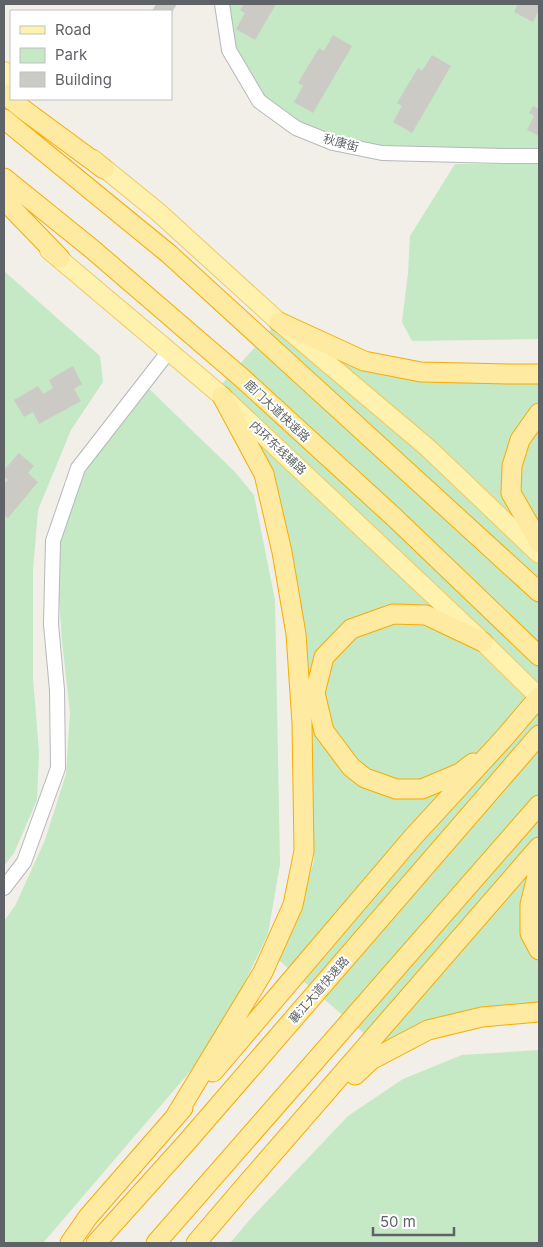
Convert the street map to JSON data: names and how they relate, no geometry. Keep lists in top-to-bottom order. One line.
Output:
{"streets":{"highway":["鹿门大道快速路","襄江大道快速路"],"main road":["内环东线辅路"],"street":["秋康街"]},"legend":["Road","Park","Building"],"scale_bar":"50 m"}
